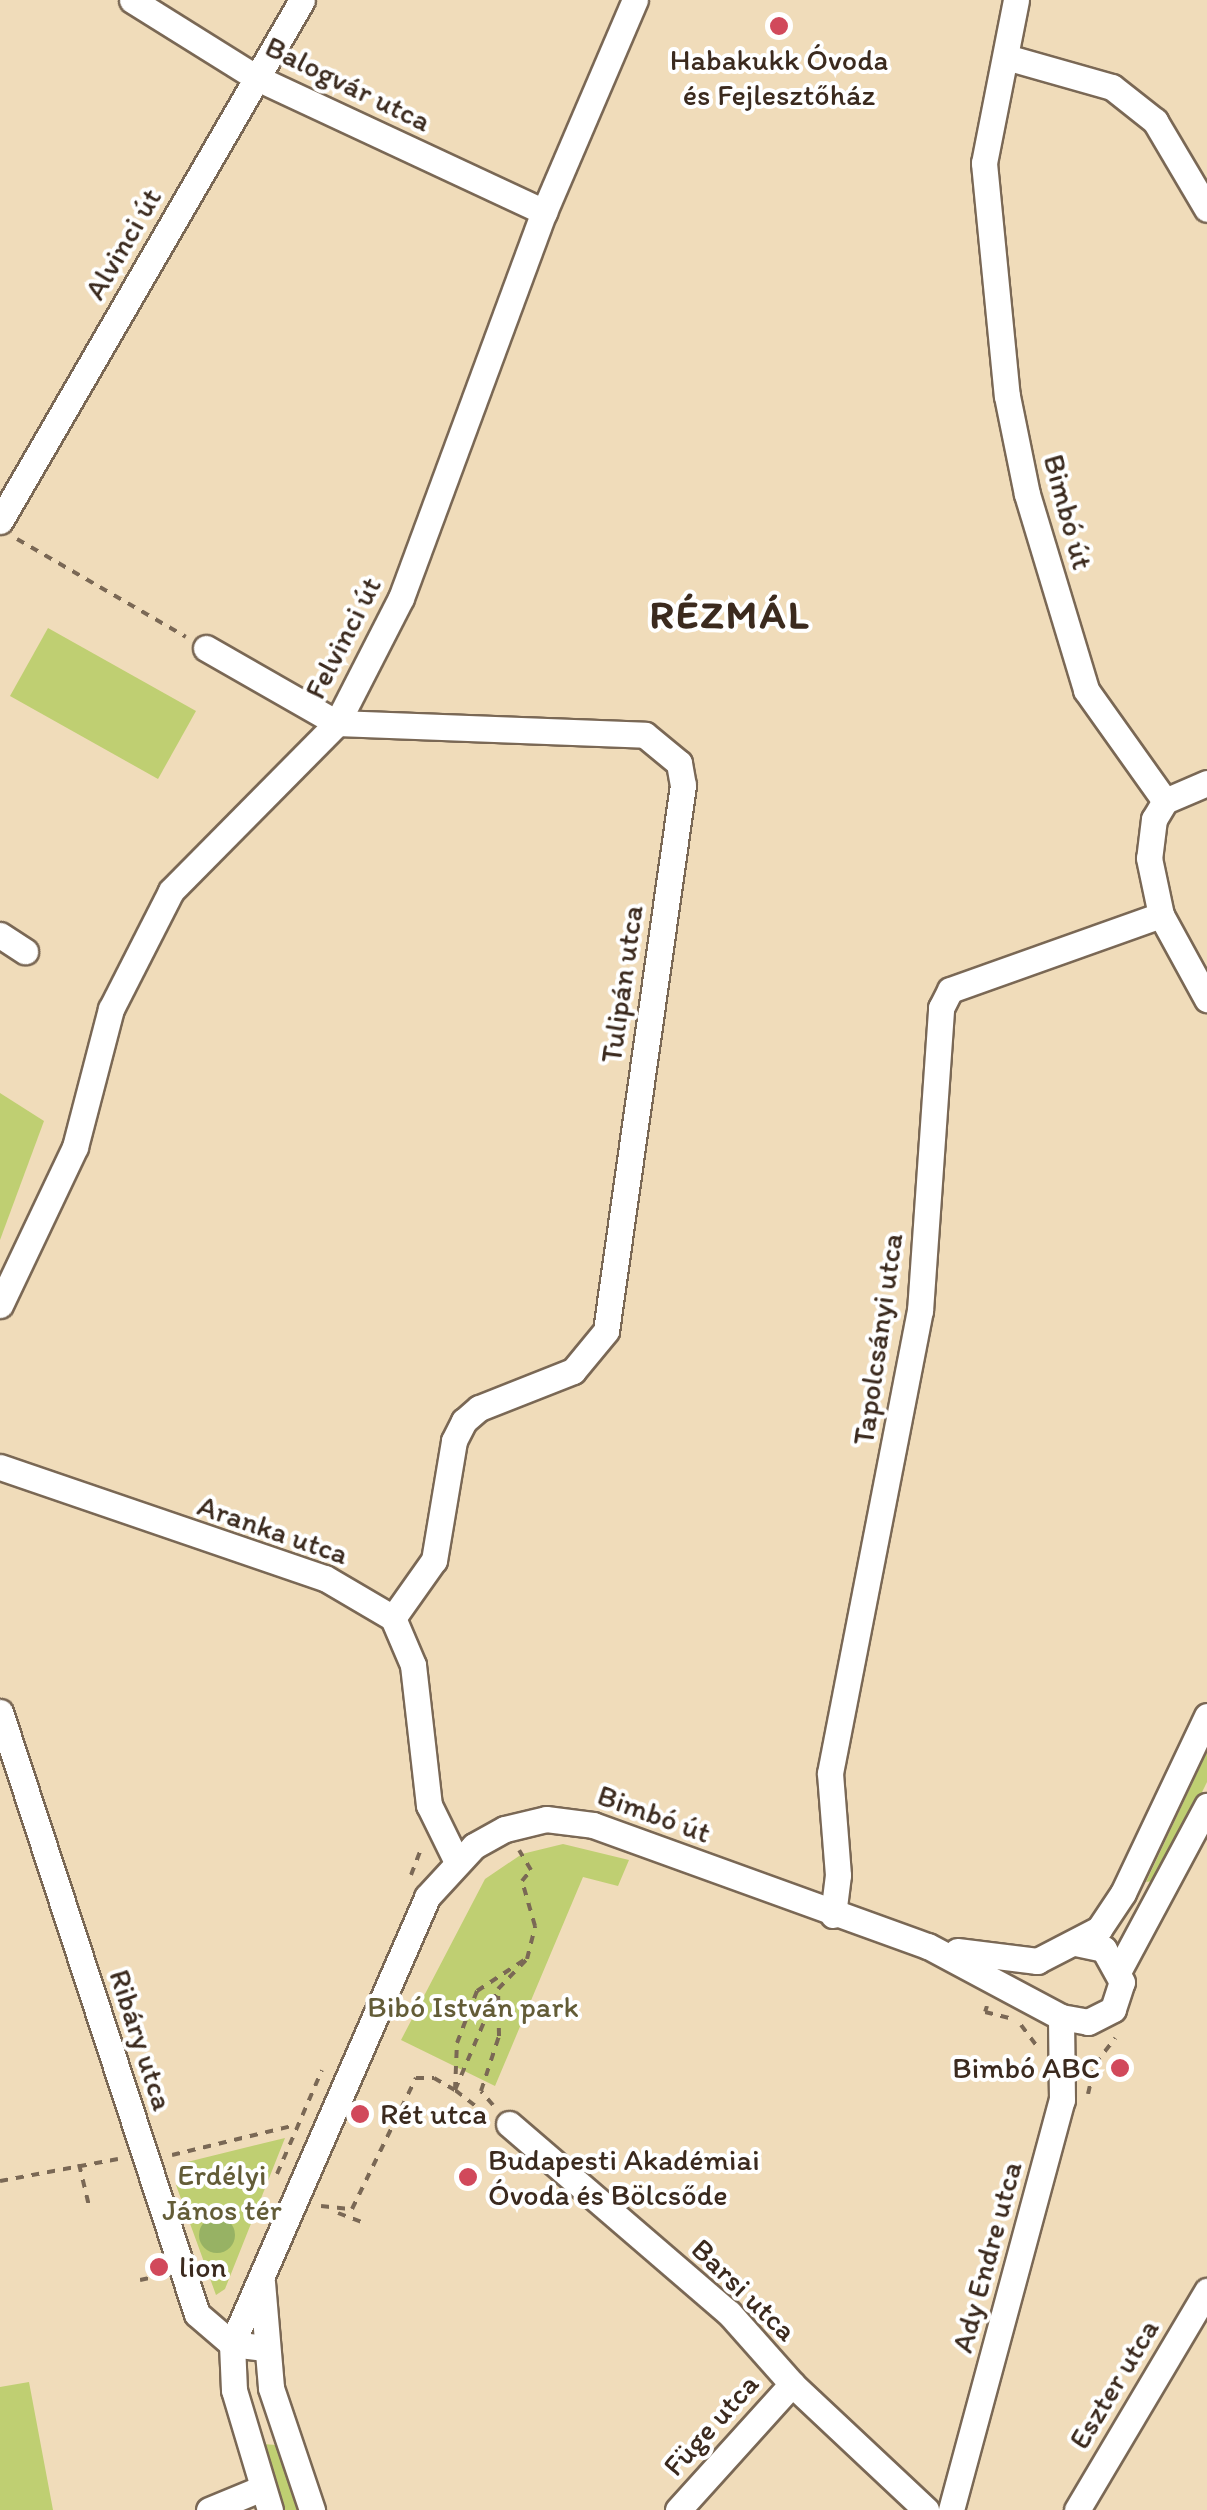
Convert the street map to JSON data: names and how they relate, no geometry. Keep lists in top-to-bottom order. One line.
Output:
{"streets":{"street":["Balogvár utca","Alvinci út","Bimbó út","Felvinci út","Tulipán utca","Tapolcsányi utca","Aranka utca","Ribáry utca","Ady Endre utca","Barsi utca","Eszter utca","Füge utca"]},"crossings":[["Balogvár utca","Alvinci út"],["Balogvár utca","Felvinci út"],["Bimbó út","Tapolcsányi utca"],["Bimbó út","Ribáry utca"],["Bimbó út","Ady Endre utca"],["Felvinci út","Tulipán utca"],["Tulipán utca","Aranka utca"],["Barsi utca","Füge utca"]],"districts":["RÉZMÁL"],"parks":["Bibó István park","Erdélyi János tér"],"places":["Habakukk Óvoda és Fejlesztőház","Bimbó ABC","Rét utca","Budapesti Akadémiai Óvoda és Bölcsőde","lion"]}
